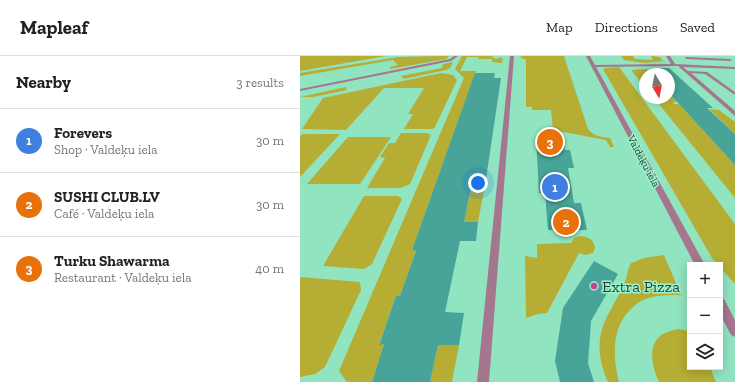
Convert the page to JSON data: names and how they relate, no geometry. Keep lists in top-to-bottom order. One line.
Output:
{"streets":{"street":["Valdeķu iela"]},"places":["Extra Pizza"],"north":"bottom","page":{"header":"Mapleaf","nav":["Map","Directions","Saved"],"heading":["Nearby","3 results"],"list":[{"mark":"1","name":"Forevers","note":"Shop · Valdeķu iela","value":"30 m"},{"mark":"2","name":"SUSHI CLUB.LV","note":"Café · Valdeķu iela","value":"30 m"},{"mark":"3","name":"Turku Shawarma","note":"Restaurant · Valdeķu iela","value":"40 m"}],"pins":["3","1","2"],"map_buttons":["+","−"]}}
